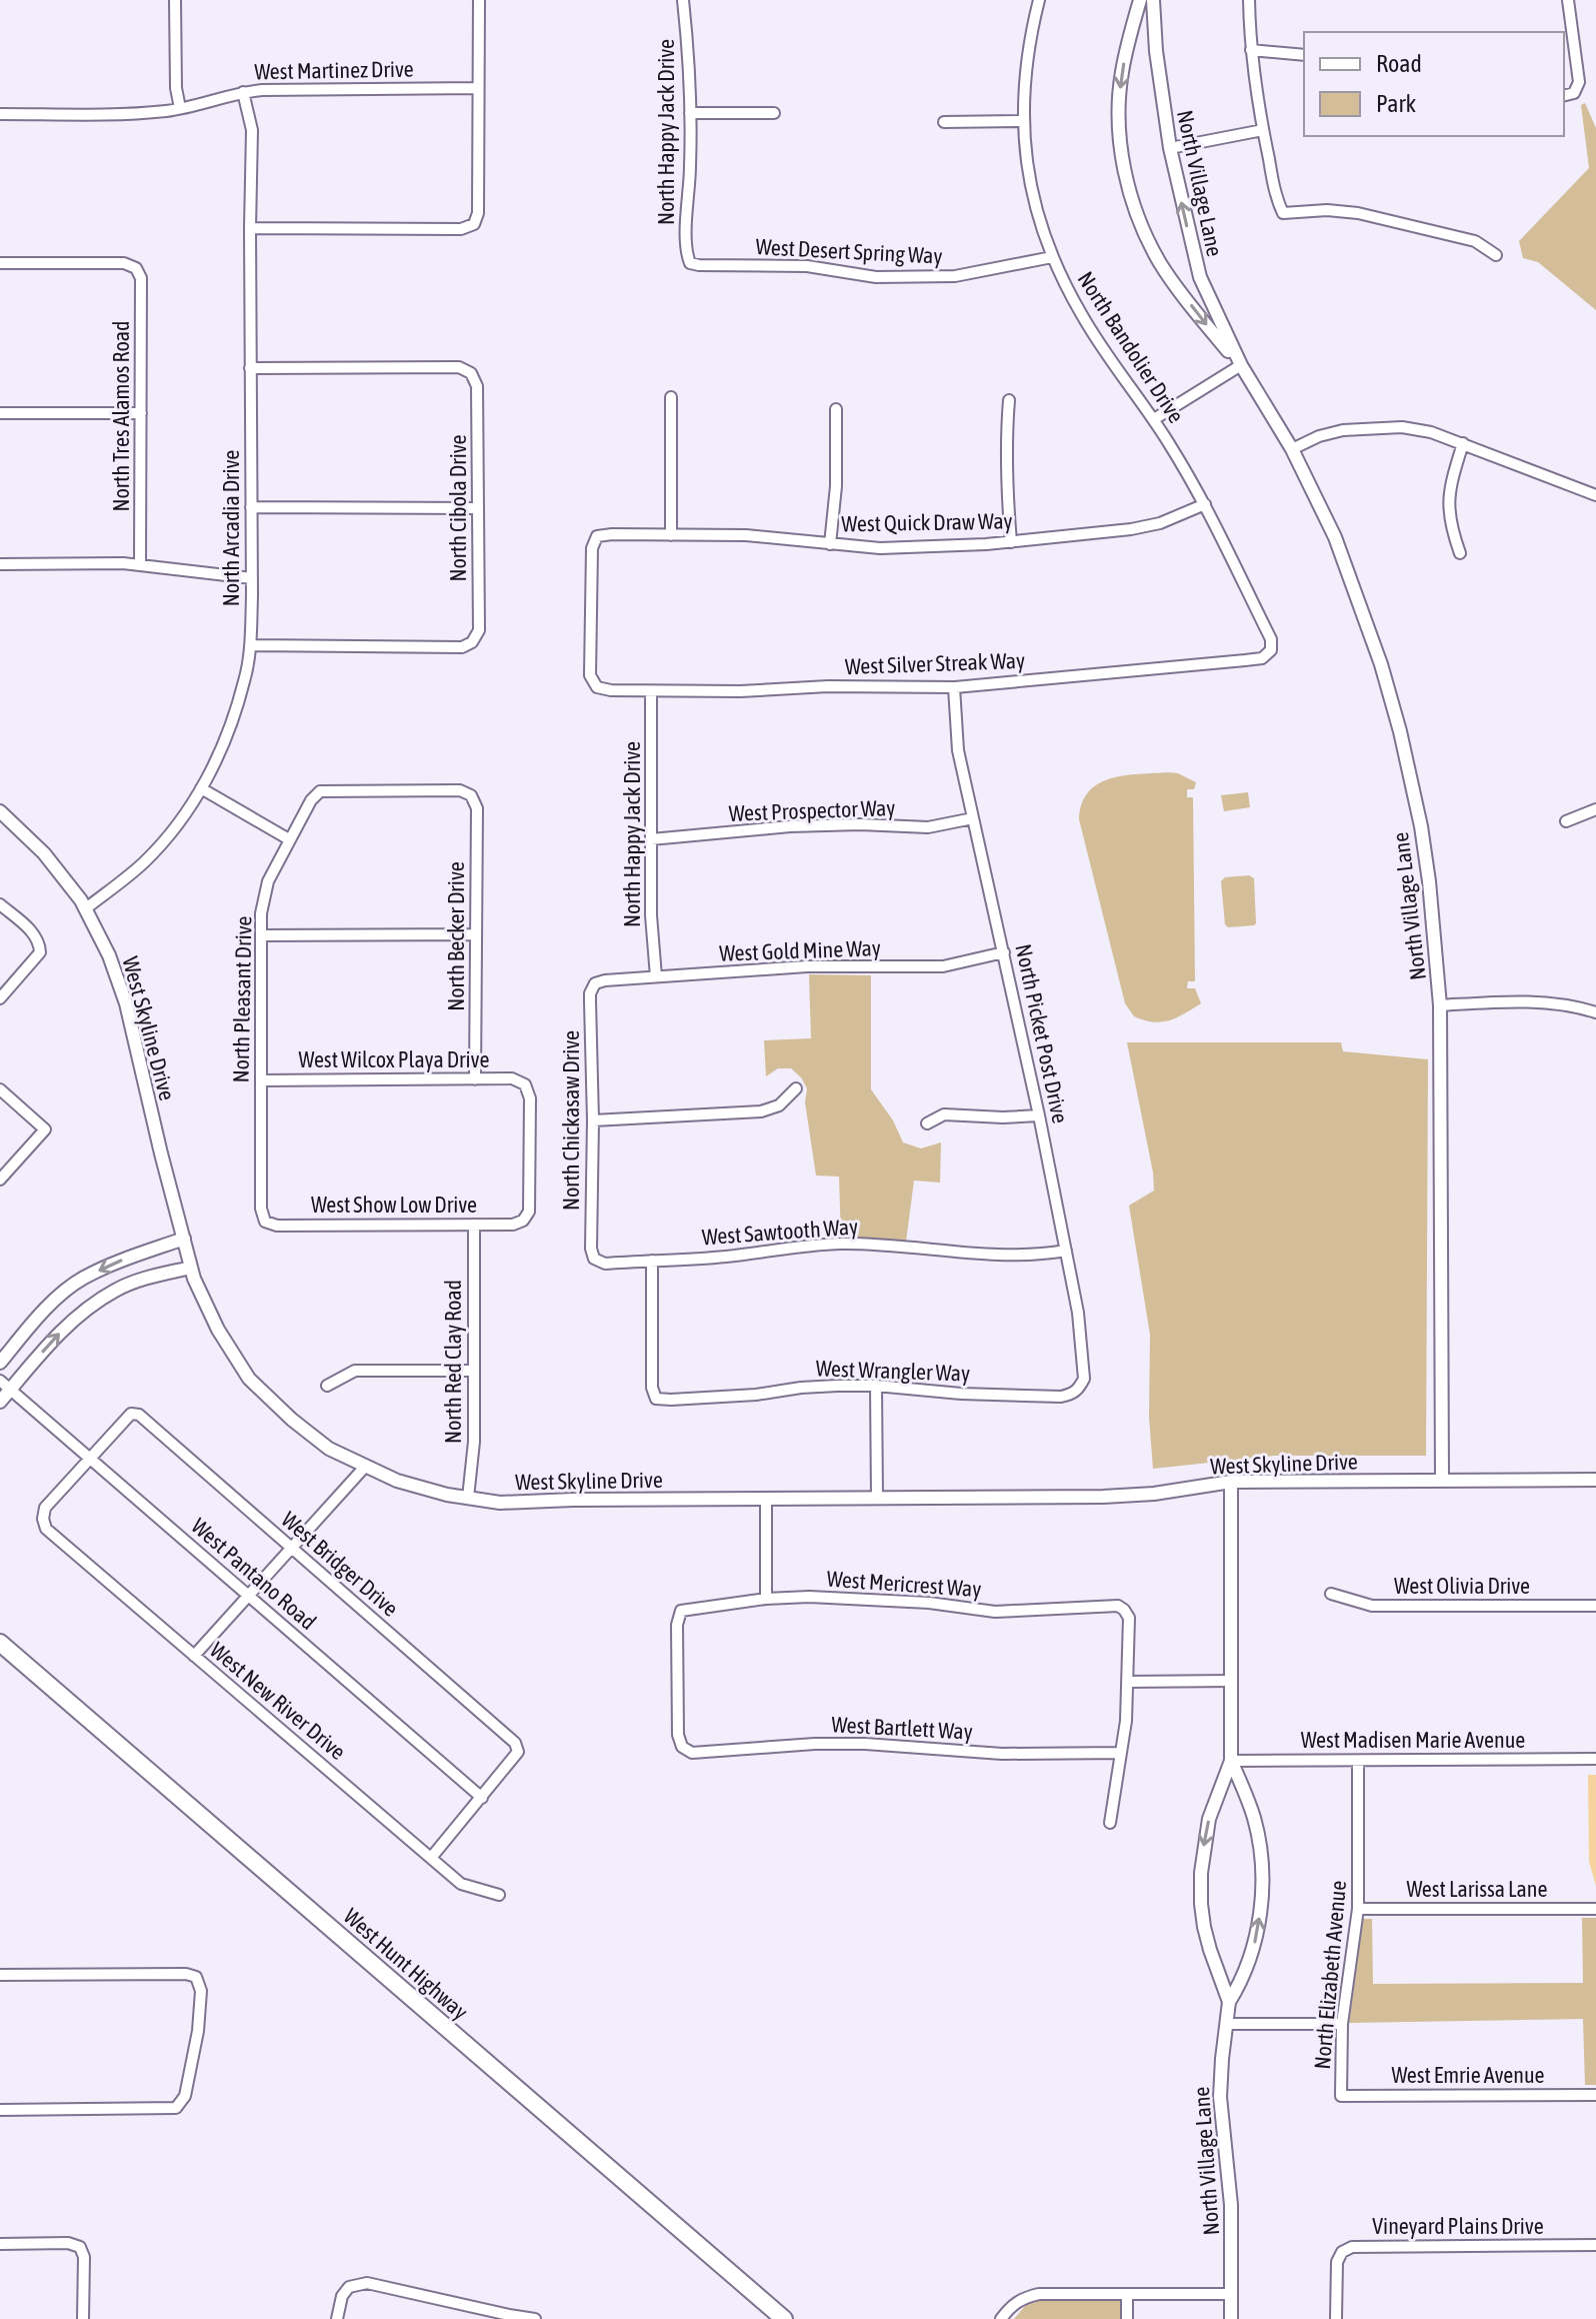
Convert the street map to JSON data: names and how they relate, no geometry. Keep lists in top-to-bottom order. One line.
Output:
{"streets":{"main road":["West Hunt Highway"],"street":["West Martinez Drive","North Happy Jack Drive","North Village Lane","West Desert Spring Way","North Bandolier Drive","North Tres Alamos Road","North Cibola Drive","West Quick Draw Way","North Arcadia Drive","West Silver Streak Way","West Prospector Way","North Becker Drive","West Gold Mine Way","North Pleasant Drive","West Skyline Drive","North Picket Post Drive","West Wilcox Playa Drive","North Chickasaw Drive","West Show Low Drive","West Sawtooth Way","North Red Clay Road","West Wrangler Way","West Bridger Drive","West Pantano Road","West Mericrest Way","West Olivia Drive","West New River Drive","West Bartlett Way","West Madisen Marie Avenue","West Larissa Lane","North Elizabeth Avenue","West Emrie Avenue","Vineyard Plains Drive"]},"crossings":[["West Martinez Drive","North Arcadia Drive"],["North Happy Jack Drive","West Desert Spring Way"],["North Happy Jack Drive","West Silver Streak Way"],["North Happy Jack Drive","West Prospector Way"],["North Happy Jack Drive","West Gold Mine Way"],["North Village Lane","West Skyline Drive"],["North Village Lane","West Madisen Marie Avenue"],["West Desert Spring Way","North Bandolier Drive"],["North Bandolier Drive","West Quick Draw Way"],["North Bandolier Drive","West Silver Streak Way"],["North Cibola Drive","North Arcadia Drive"],["West Quick Draw Way","West Silver Streak Way"],["North Arcadia Drive","West Skyline Drive"],["West Silver Streak Way","North Picket Post Drive"],["West Prospector Way","North Picket Post Drive"],["North Becker Drive","North Pleasant Drive"],["North Becker Drive","West Wilcox Playa Drive"],["West Gold Mine Way","North Picket Post Drive"],["West Gold Mine Way","North Chickasaw Drive"],["North Pleasant Drive","West Wilcox Playa Drive"],["North Pleasant Drive","West Show Low Drive"],["West Skyline Drive","North Red Clay Road"],["North Picket Post Drive","West Sawtooth Way"],["North Picket Post Drive","West Wrangler Way"],["West Wilcox Playa Drive","West Show Low Drive"],["North Chickasaw Drive","West Sawtooth Way"],["West Show Low Drive","North Red Clay Road"],["West Sawtooth Way","West Wrangler Way"],["West Bridger Drive","West Pantano Road"],["West Bridger Drive","West New River Drive"],["West Pantano Road","West New River Drive"],["West Mericrest Way","West Bartlett Way"],["West Madisen Marie Avenue","North Elizabeth Avenue"],["West Larissa Lane","North Elizabeth Avenue"],["North Elizabeth Avenue","West Emrie Avenue"]],"legend":["Road","Park"]}
